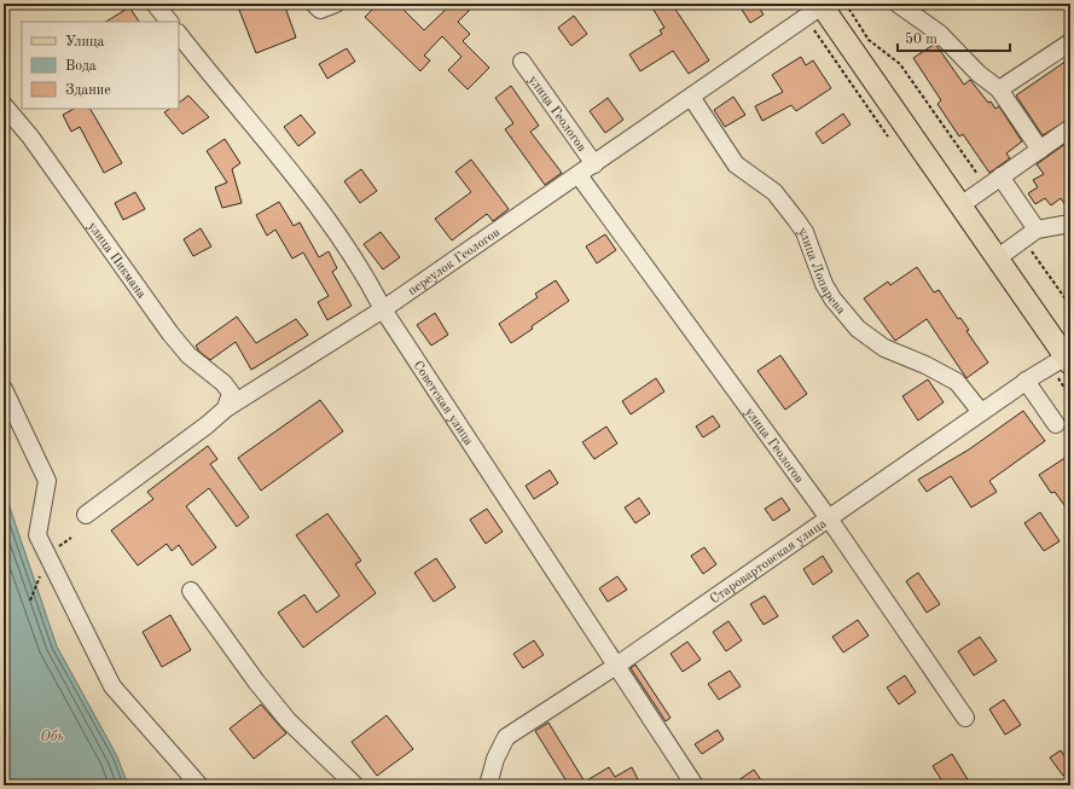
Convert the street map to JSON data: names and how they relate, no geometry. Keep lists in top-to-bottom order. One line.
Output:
{"streets":{"street":["улица Геологов","улица Пикмана","переулок Геологов","улица Лопарева","Советская улица","Старовартовская улица"]},"crossings":[["улица Геологов","переулок Геологов"],["улица Геологов","Старовартовская улица"],["улица Пикмана","переулок Геологов"],["переулок Геологов","улица Лопарева"],["переулок Геологов","Советская улица"],["улица Лопарева","Старовартовская улица"],["Советская улица","Старовартовская улица"]],"water":["Обь"],"legend":["Улица","Вода","Здание"],"scale_bar":"50 m"}
